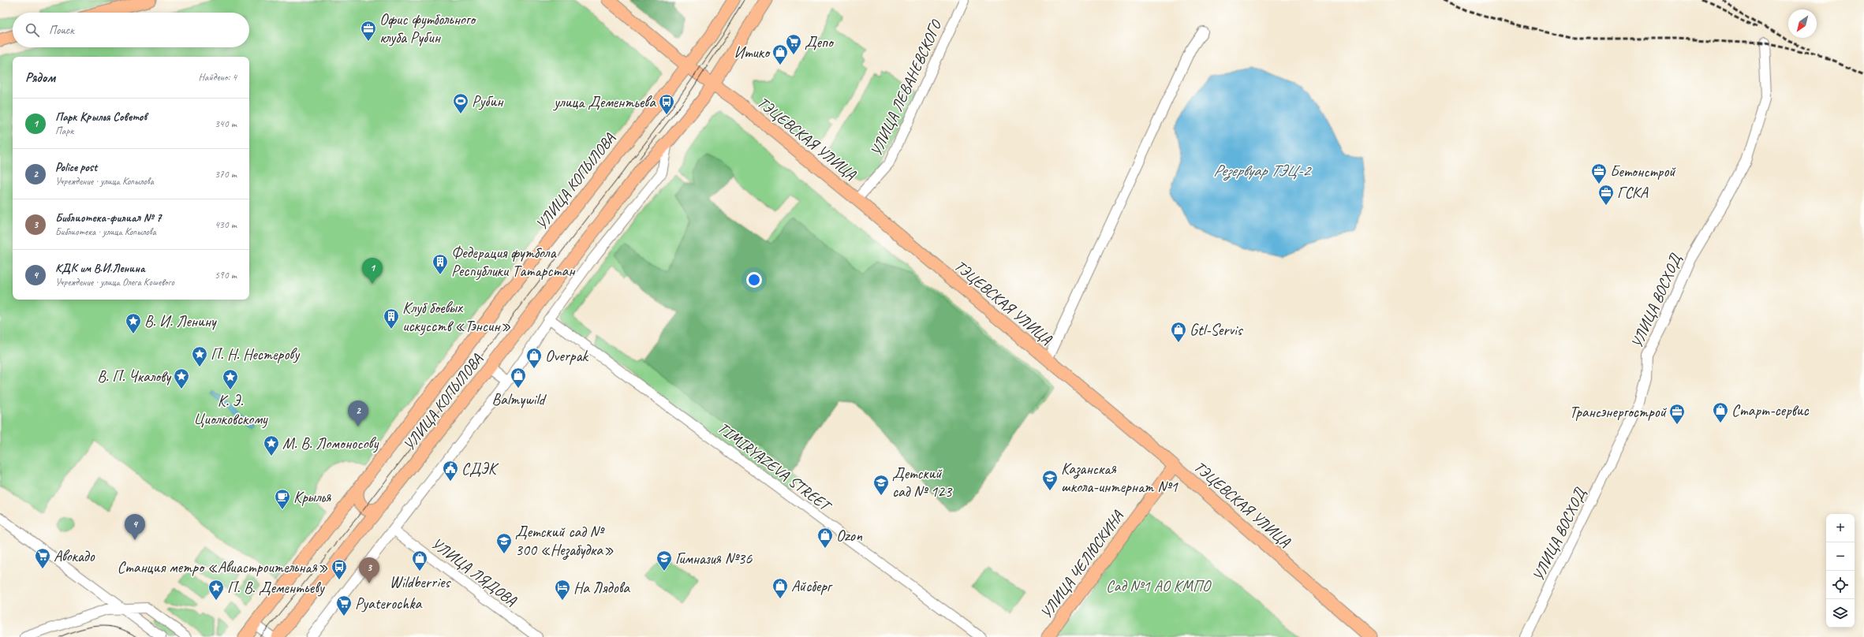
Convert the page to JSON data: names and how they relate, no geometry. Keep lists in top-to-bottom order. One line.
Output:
{"streets":{"main road":["ТЭЦЕВСКАЯ УЛИЦА","УЛИЦА КОПЫЛОВА","УЛИЦА ЧЕЛЮСКИНА"],"street":["УЛИЦА ЛЕВАНЕВСКОГО","УЛИЦА ВОСХОД","TIMIRYAZEVA STREET","УЛИЦА ЛЯДОВА"]},"crossings":[["УЛИЦА ЛЕВАНЕВСКОГО","ТЭЦЕВСКАЯ УЛИЦА"],["ТЭЦЕВСКАЯ УЛИЦА","УЛИЦА КОПЫЛОВА"],["ТЭЦЕВСКАЯ УЛИЦА","УЛИЦА ЧЕЛЮСКИНА"]],"water":["Резервуар ТЭЦ-2"],"parks":["Сад №1 АО КМПО"],"places":{"office":["Офис футбольного клуба Рубин","Бетонстрой","ГСКА","Трансэнергострой"],"supermarket":["Депо","Авокадо","Pyaterochka"],"shop":["Итико","Gtl-Servis","Overpak","Balmywild","Старт-сервис","Ozon","Wildberries","Айсберг"],"sports":["Рубин"],"bus stop":["улица Дементьева","Станция метро «Авиастроительная»"],"building":["Федерация футбола Республики Татарстан","Клуб боевых искусств «Тэнсин»"],"place":["В. И. Ленину","П. Н. Нестерову","В. П. Чкалову","К. Э. Циолковскому","М. В. Ломоносову","П. В. Дементьеву"],"public building":["СДЭК"],"school or university":["Казанская школа-интернат №1","Детский сад № 123","Детский сад № 300 «Незабудка»","Гимназия №36"],"cafe":["Крылья"],"hotel":["На Лядова"]},"north":"bottom left","page":{"search":"Поиск","heading":["Рядом","Найдено: 4"],"list":[{"mark":"1","name":"Парк Крылья Советов","note":"Парк","value":"340 m"},{"mark":"2","name":"Police post","note":"Учреждение · улица Копылова","value":"370 m"},{"mark":"3","name":"Библиотека-филиал № 7","note":"Библиотека · улица Копылова","value":"430 m"},{"mark":"4","name":"КДК им В.И.Ленина","note":"Учреждение · улица Олега Кошевого","value":"590 m"}],"pins":["1","2","4","3"],"map_buttons":["+","−"]}}
